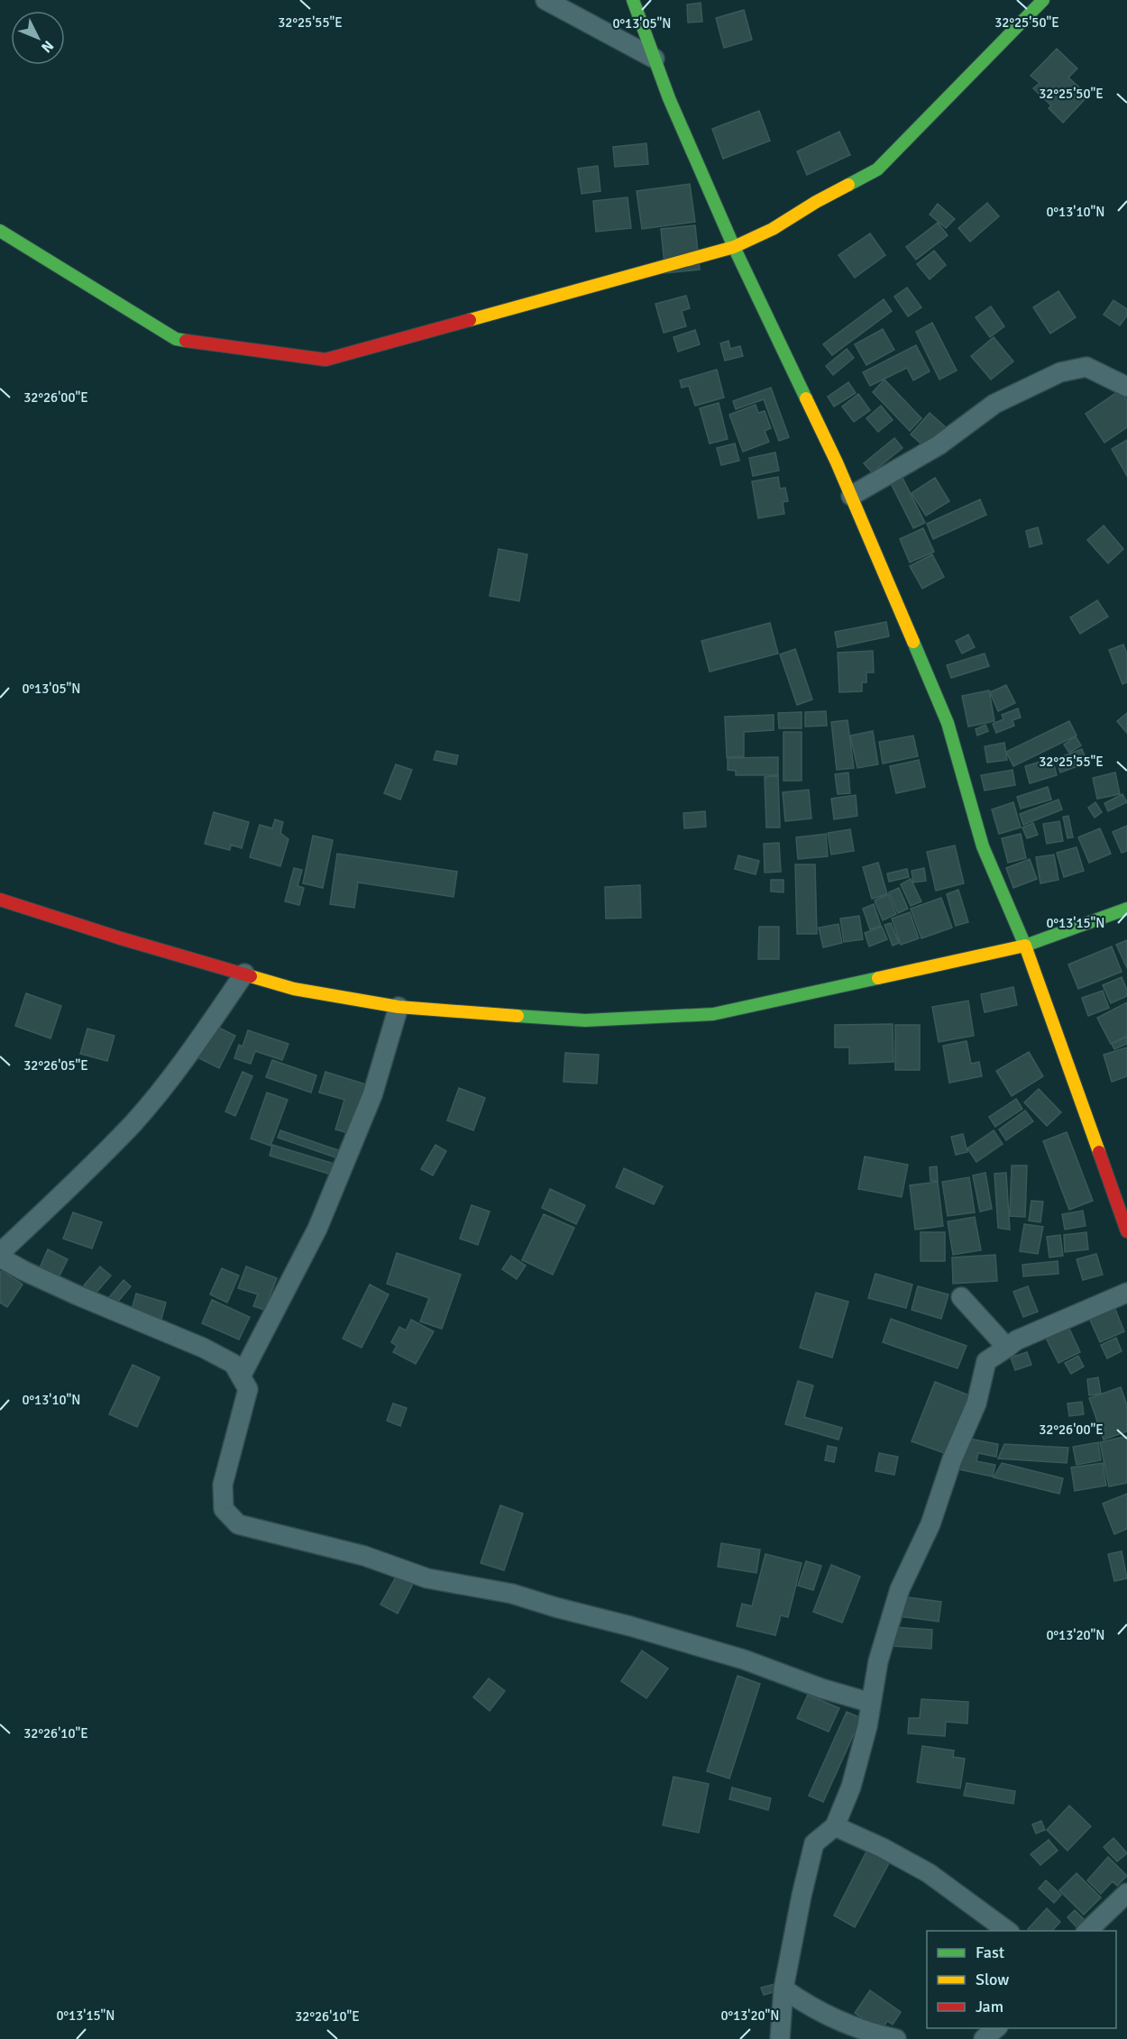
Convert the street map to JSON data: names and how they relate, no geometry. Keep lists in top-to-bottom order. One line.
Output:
{"legend":["Fast","Slow","Jam"],"north":"bottom right","coordinates":["32°25'55\"E","32°25'50\"E","0°13'05\"N","0°13'10\"N","32°26'00\"E","0°13'15\"N","32°26'05\"E","0°13'20\"N","32°26'10\"E"]}
